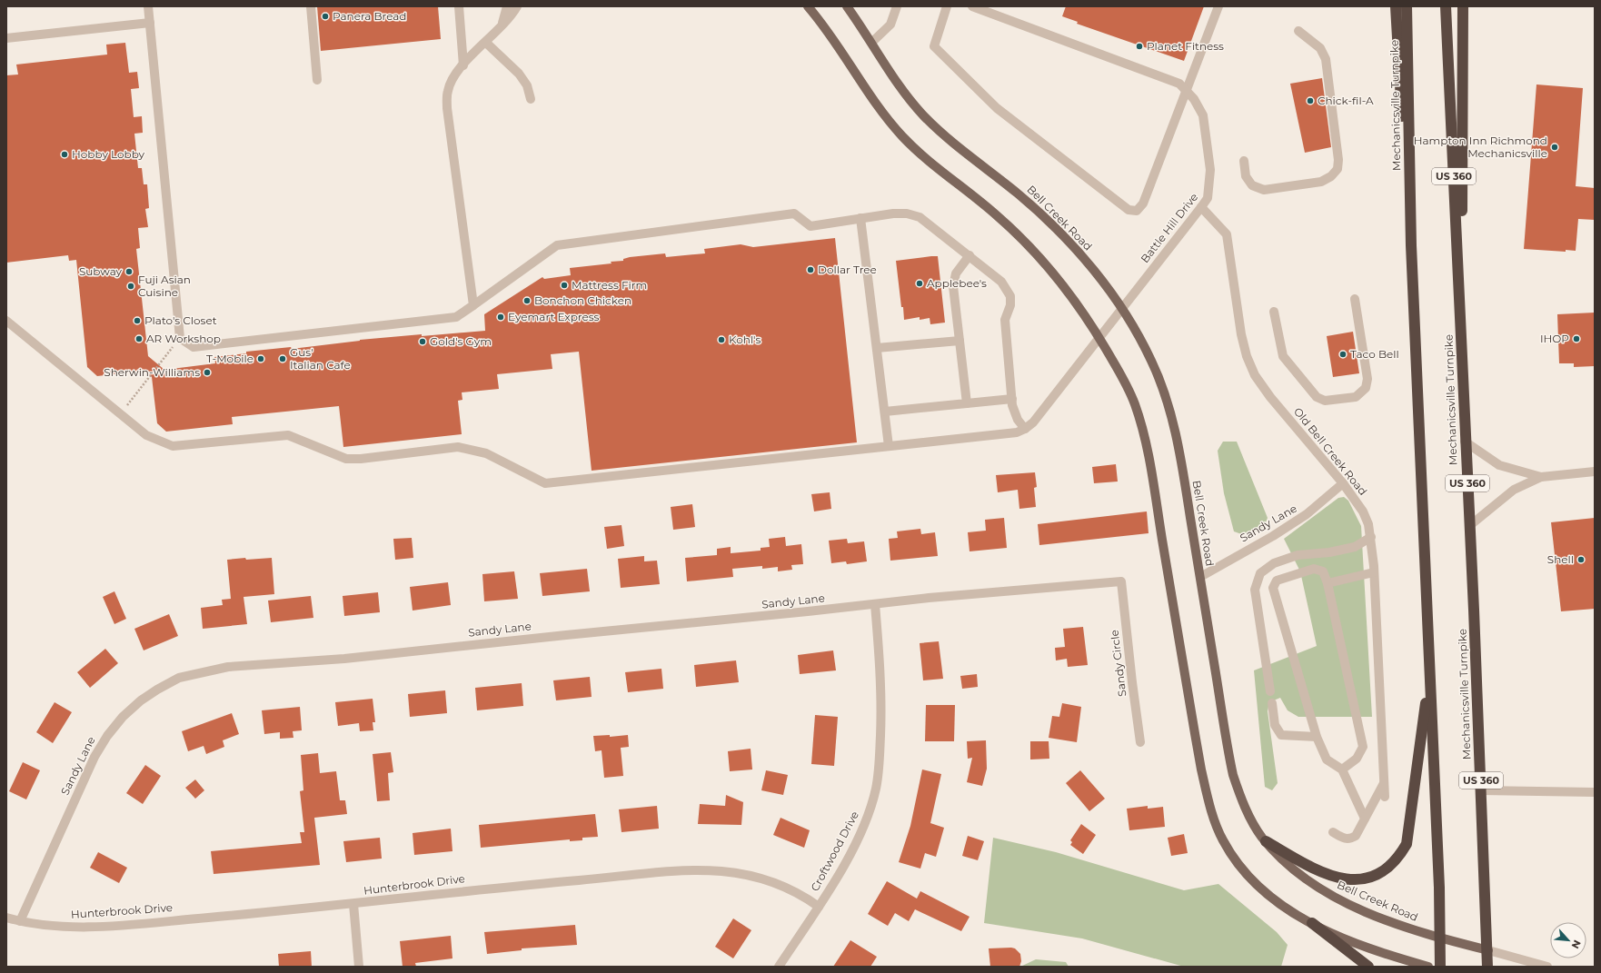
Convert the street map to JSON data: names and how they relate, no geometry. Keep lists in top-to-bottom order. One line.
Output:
{"streets":{"highway":["Mechanicsville Turnpike","US 360"],"main road":["Bell Creek Road"],"street":["Battle Hill Drive","Old Bell Creek Road","Sandy Lane","Sandy Circle","Croftwood Drive","Hunterbrook Drive"]},"crossings":[["Mechanicsville Turnpike","Bell Creek Road"],["Bell Creek Road","Battle Hill Drive"],["Bell Creek Road","Sandy Lane"],["Battle Hill Drive","Old Bell Creek Road"],["Old Bell Creek Road","Sandy Lane"],["Sandy Lane","Sandy Circle"],["Sandy Lane","Croftwood Drive"],["Sandy Lane","Hunterbrook Drive"],["Croftwood Drive","Hunterbrook Drive"]],"places":["Panera Bread","Planet Fitness","Chick-fil-A","Hampton Inn Richmond Mechanicsville","Hobby Lobby","Dollar Tree","Subway","Applebee's","Mattress Firm","Fuji Asian Cuisine","Bonchon Chicken","Eyemart Express","Plato's Closet","AR Workshop","IHOP","Kohl's","Gold's Gym","Taco Bell","T-Mobile","Gus' Italian Cafe","Sherwin-Williams","Shell"],"north":"bottom right"}
